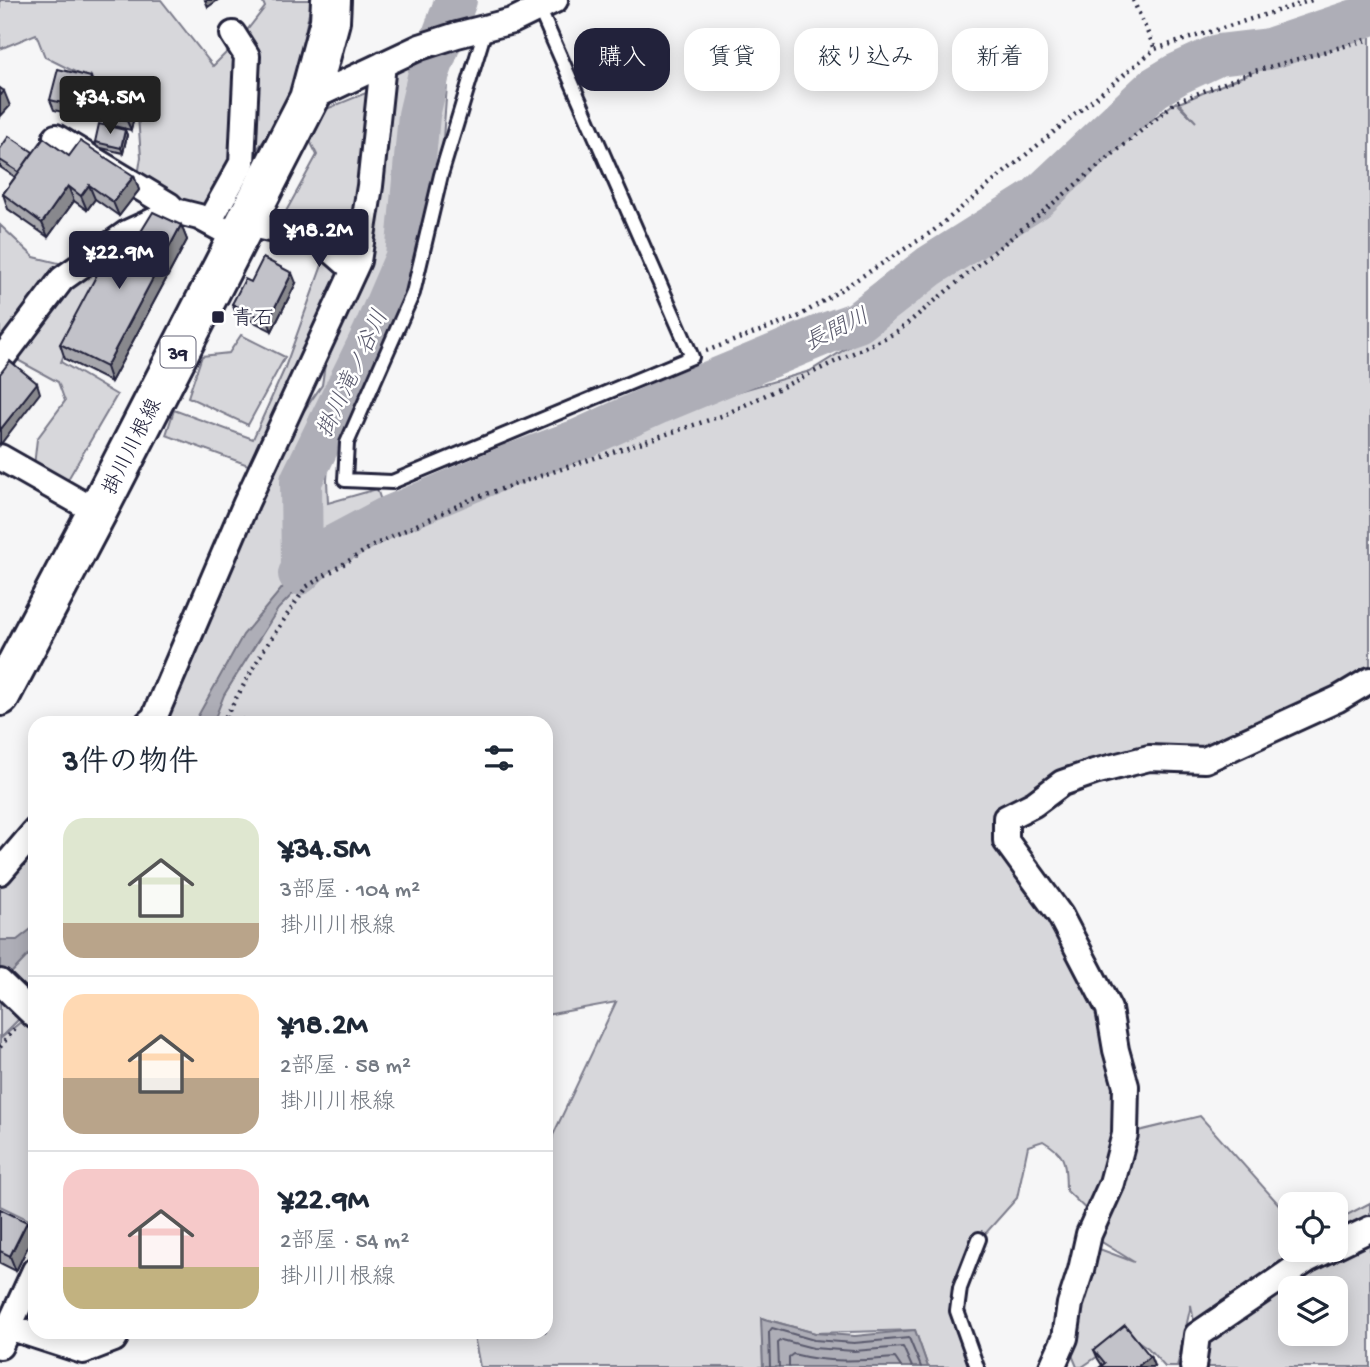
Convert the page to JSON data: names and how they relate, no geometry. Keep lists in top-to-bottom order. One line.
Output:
{"streets":{"main road":["39","掛川川根線"]},"water":["長間川","掛川滝ノ谷川"],"places":{"transit":["青石"]},"page":{"chip":["購入","賃貸","絞り込み","新着"],"price":["¥34.5M","¥18.2M","¥22.9M"],"heading":"3件の物件","list":[{"name":"¥34.5M","note":"3部屋 · 104 m² · 掛川川根線"},{"name":"¥18.2M","note":"2部屋 · 58 m² · 掛川川根線"},{"name":"¥22.9M","note":"2部屋 · 54 m² · 掛川川根線"}]}}
